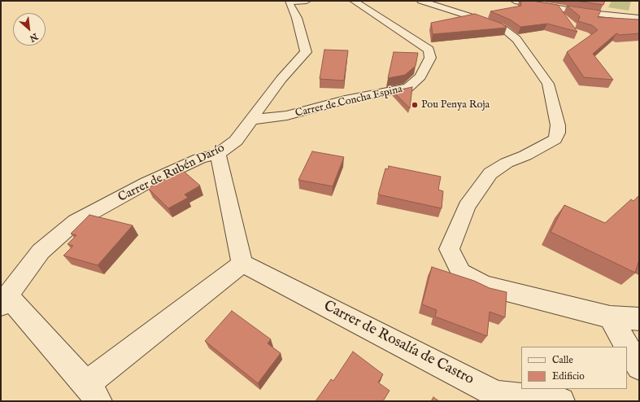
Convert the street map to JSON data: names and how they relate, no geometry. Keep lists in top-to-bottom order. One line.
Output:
{"streets":{"street":["Carrer de Concha Espina","Carrer de Rubén Darío","Carrer de Rosalía de Castro"]},"crossings":[["Carrer de Concha Espina","Carrer de Rubén Darío"]],"places":["Pou Penya Roja"],"legend":["Calle","Edificio"],"north":"bottom right"}
